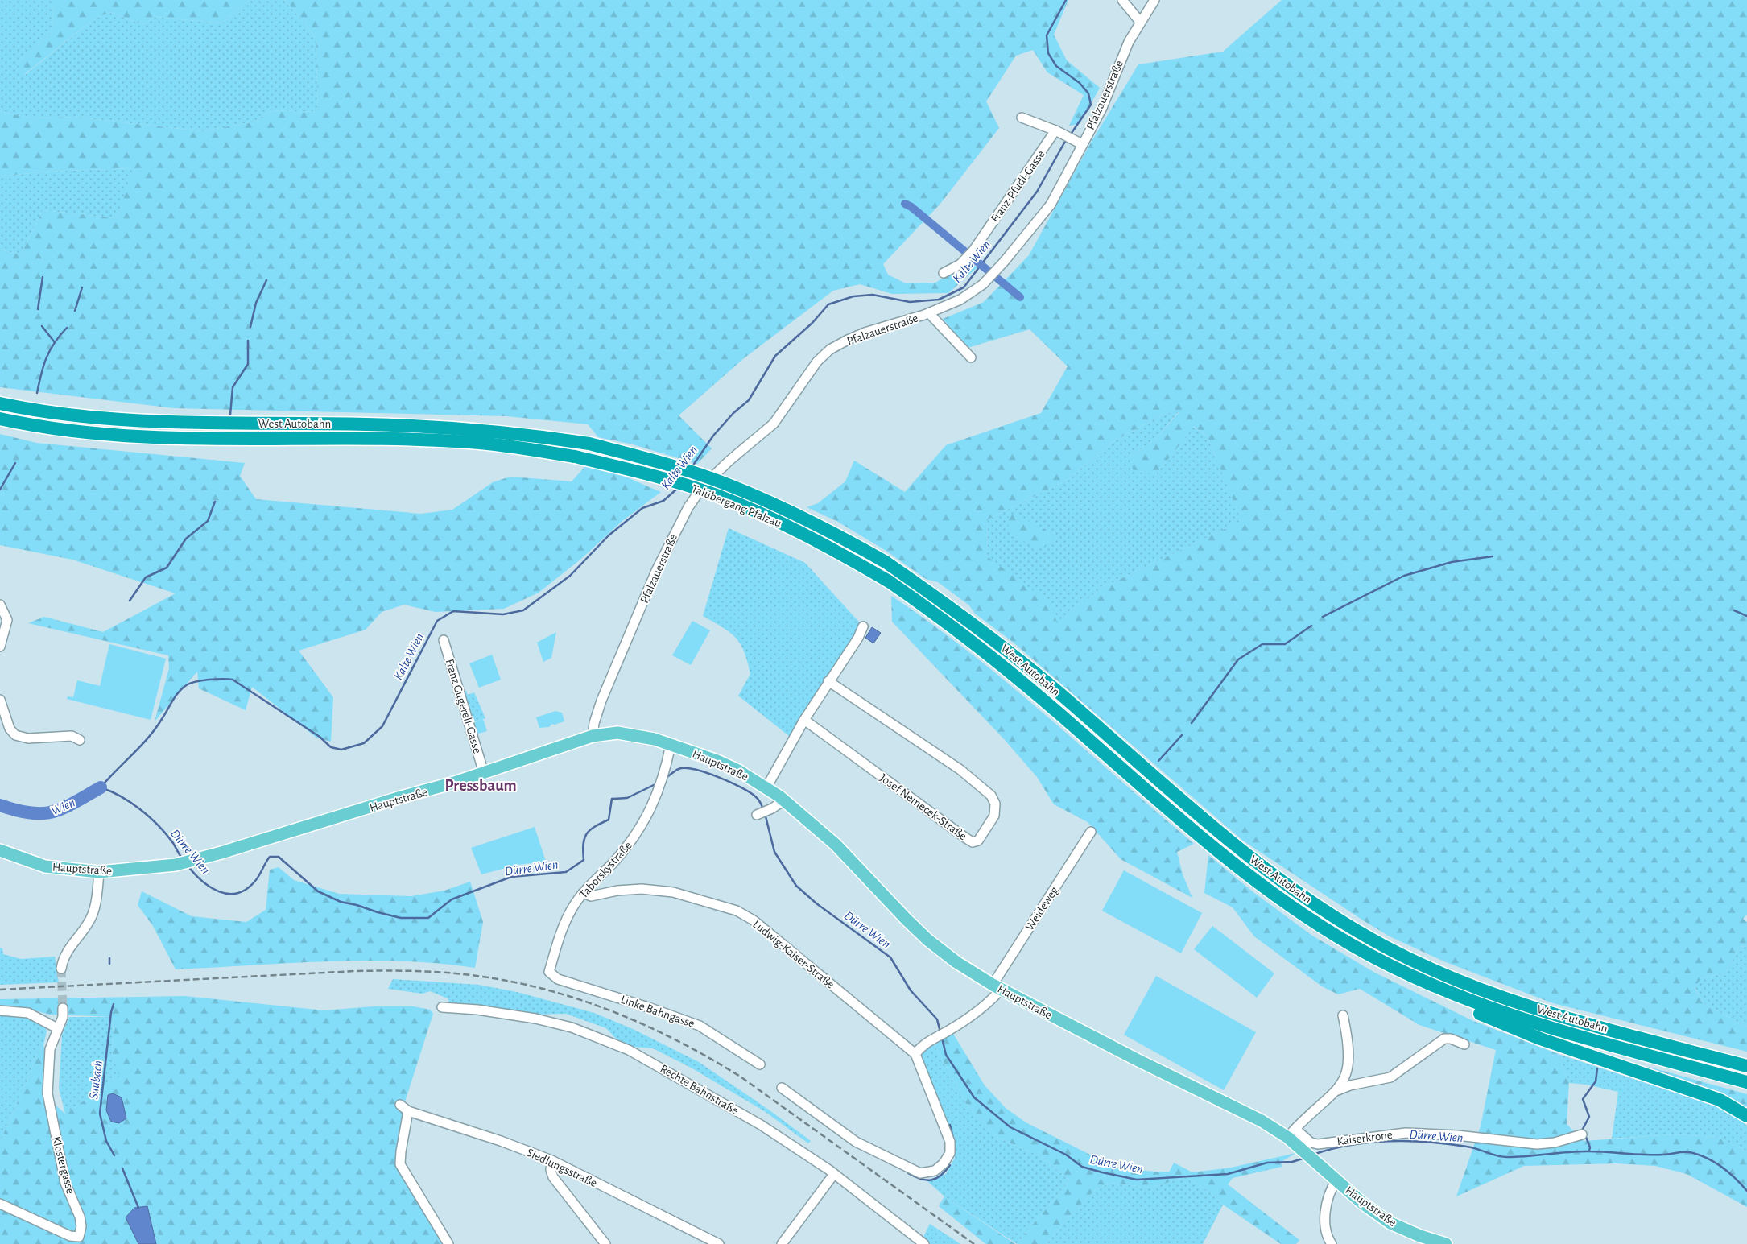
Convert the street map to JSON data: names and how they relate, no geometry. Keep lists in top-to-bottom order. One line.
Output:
{"streets":{"highway":["West Autobahn","Talübergang Pfalzau"],"main road":["Hauptstraße"],"street":["Pfalzauerstraße","Franz-Pfudl-Gasse","Franz Gugerell-Gasse","Josef Nemecek-Straße","Taborskystraße","Weideweg","Ludwig-Kaiser-Straße","Linke Bahngasse","Rechte Bahnstraße","Kaiserkrone","Klostergasse","Siedlungsstraße"]},"crossings":[["Pfalzauerstraße","Hauptstraße"],["West Autobahn","Talübergang Pfalzau"],["Franz Gugerell-Gasse","Hauptstraße"],["Hauptstraße","Taborskystraße"],["Hauptstraße","Weideweg"],["Hauptstraße","Kaiserkrone"],["Taborskystraße","Ludwig-Kaiser-Straße"],["Taborskystraße","Linke Bahngasse"]],"districts":["Pressbaum"],"water":["Kalte Wien","Wien","Dürre Wien","Saubach"]}
